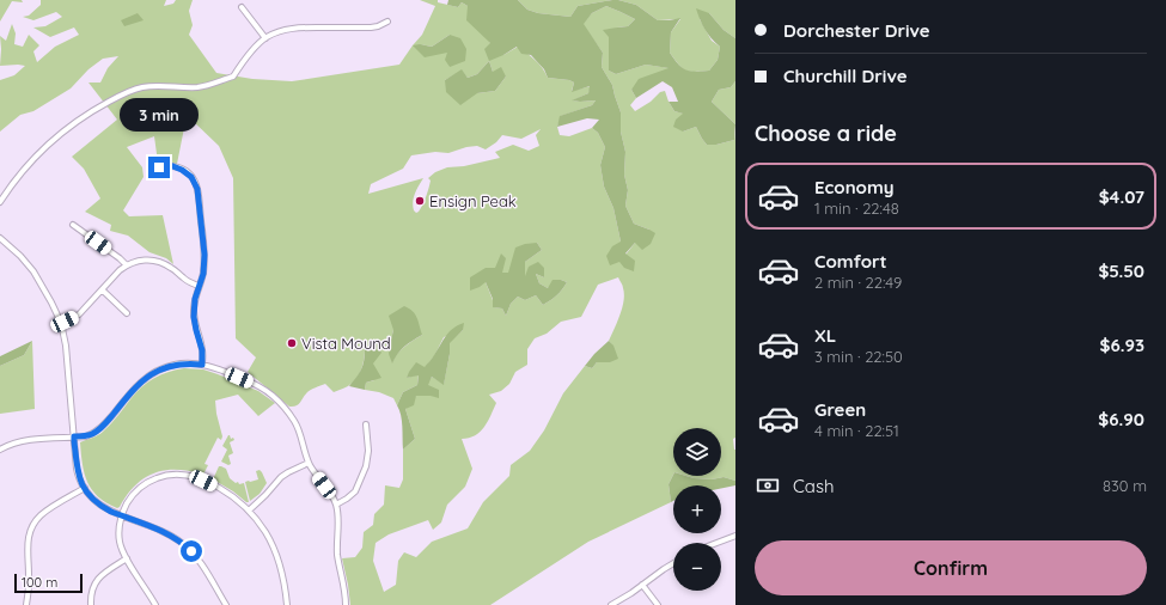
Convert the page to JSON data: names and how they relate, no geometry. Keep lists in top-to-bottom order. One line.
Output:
{"places":["Ensign Peak","Vista Mound"],"scale_bar":"100 m","page":{"banner":["Dorchester Drive","Churchill Drive"],"bubble":"3 min","heading":"Choose a ride","list":[{"name":"Economy","note":"1 min · 22:48","value":"$4.07"},{"name":"Comfort","note":"2 min · 22:49","value":"$5.50"},{"name":"XL","note":"3 min · 22:50","value":"$6.93"},{"name":"Green","note":"4 min · 22:51","value":"$6.90"}],"map_buttons":["+","−"],"pay":["Cash","830 m"],"buttons":"Confirm","scale":"100 m"}}
